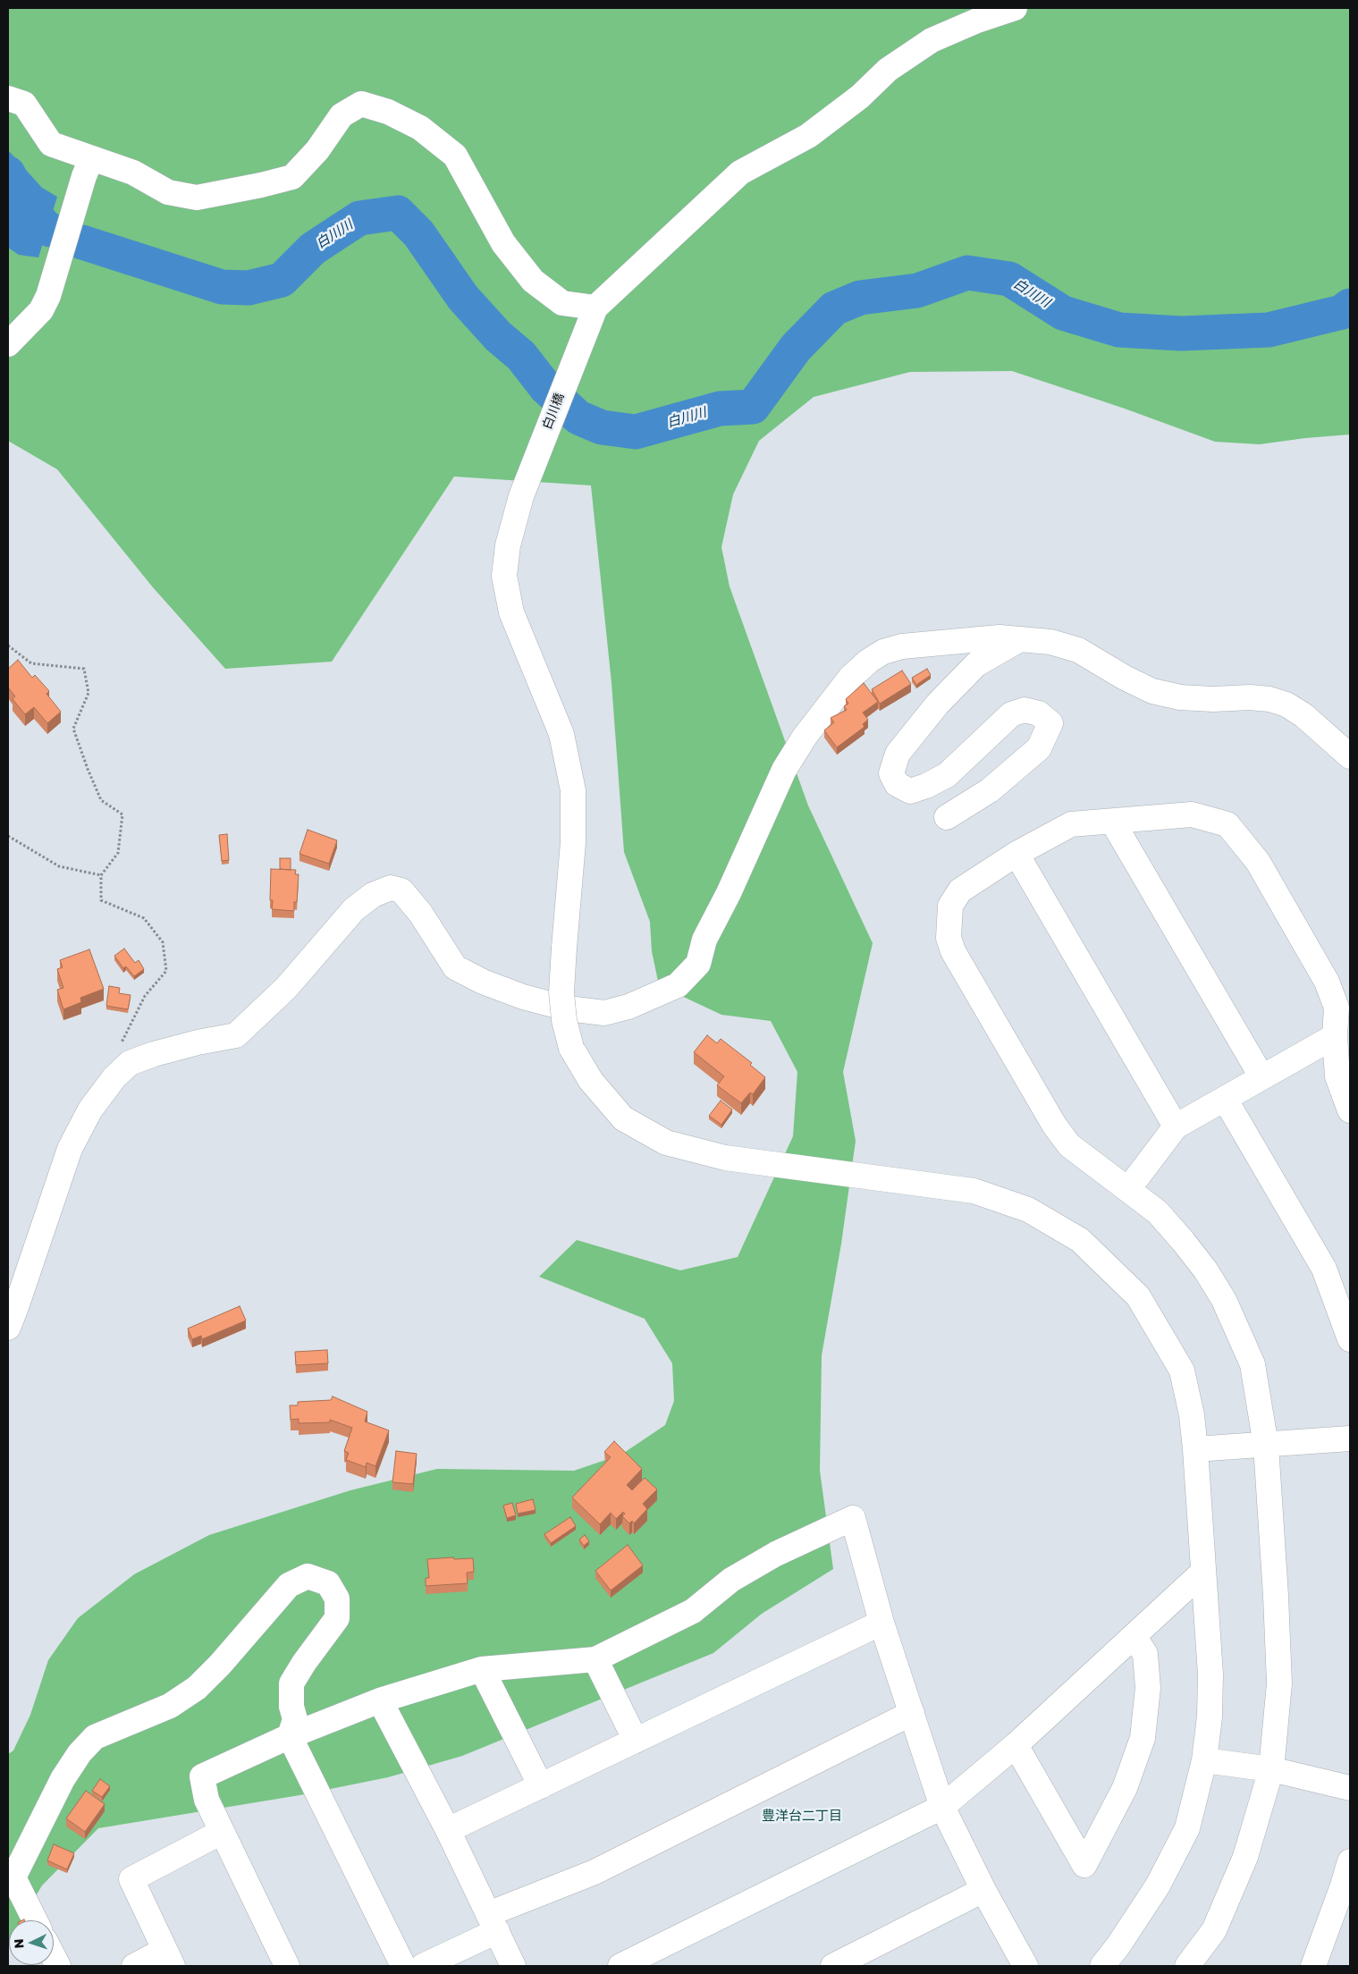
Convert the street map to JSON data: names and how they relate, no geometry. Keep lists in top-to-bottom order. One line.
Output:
{"streets":{"street":["白川橋"]},"districts":["豊洋台二丁目"],"water":["白川川"],"north":"left"}
